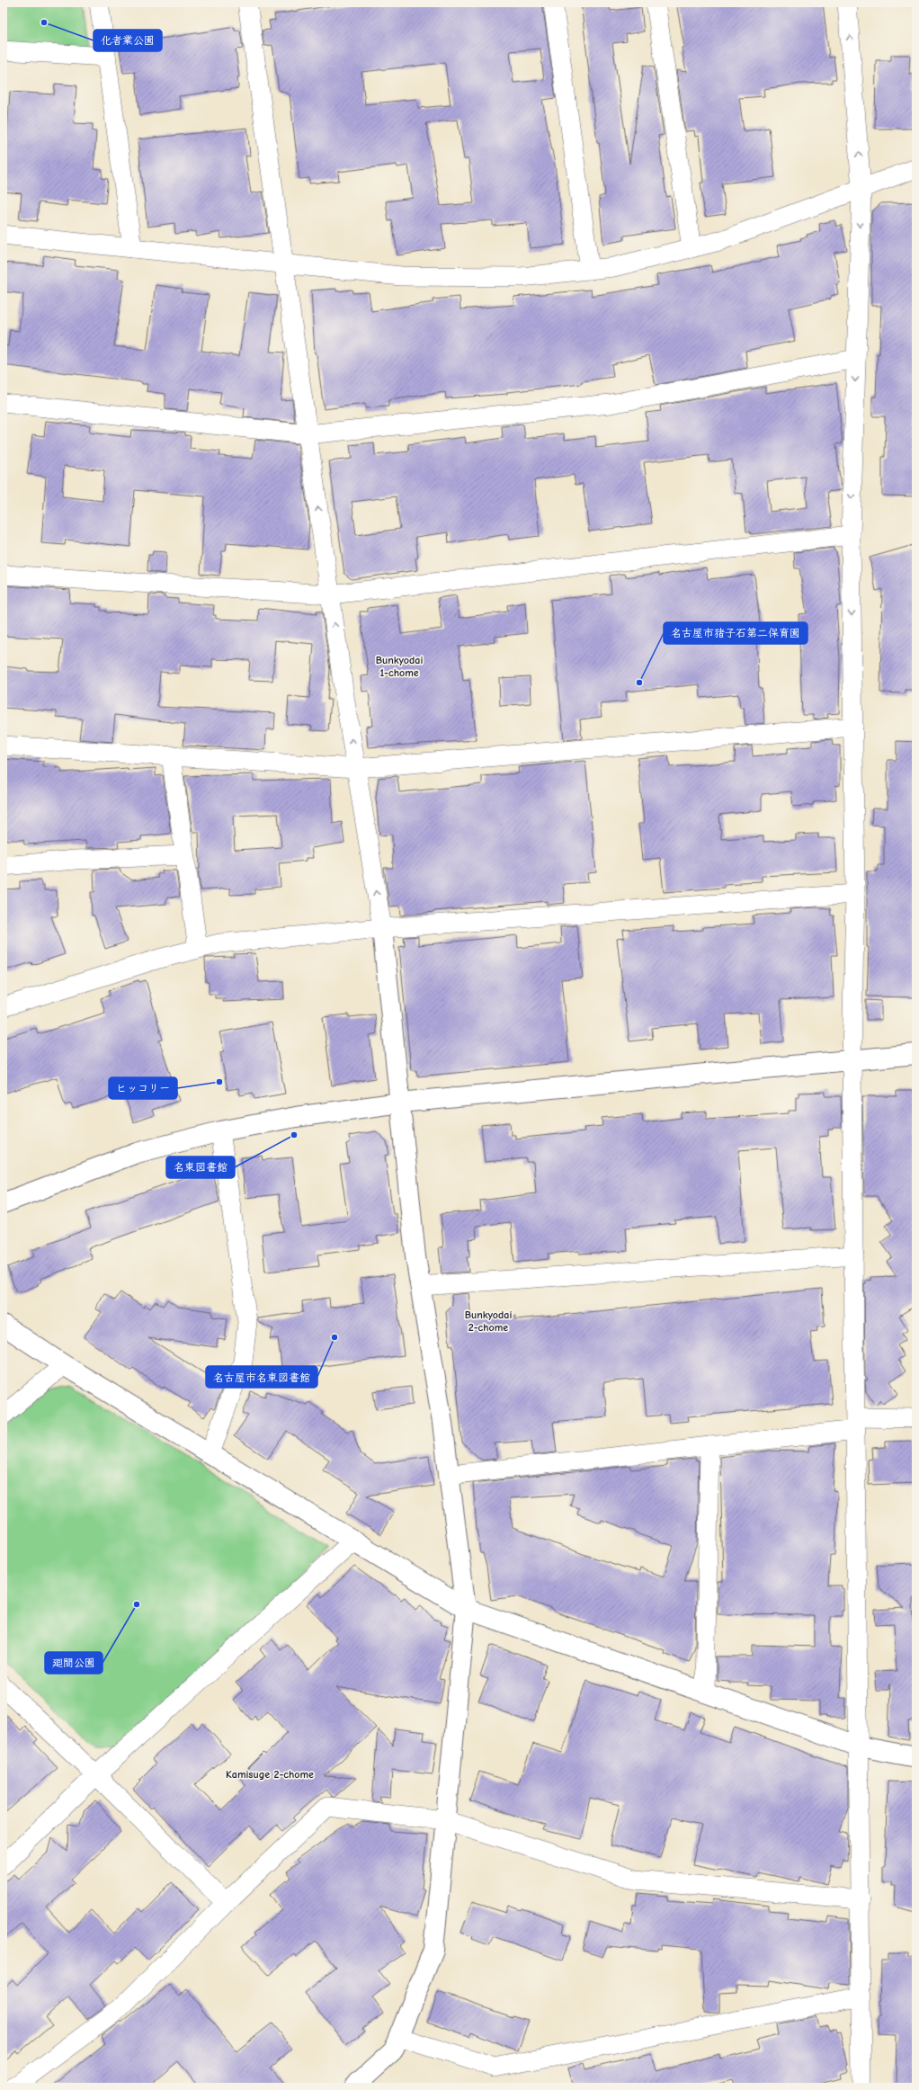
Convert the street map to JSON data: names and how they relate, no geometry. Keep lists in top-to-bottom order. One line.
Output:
{"districts":["Bunkyodai 1-chome","Bunkyodai 2-chome","Kamisuge 2-chome"],"places":["化者業公園","名古屋市猪子石第二保育園","ヒッコリー","名東図書館","名古屋市名東図書館","廻間公園"]}
